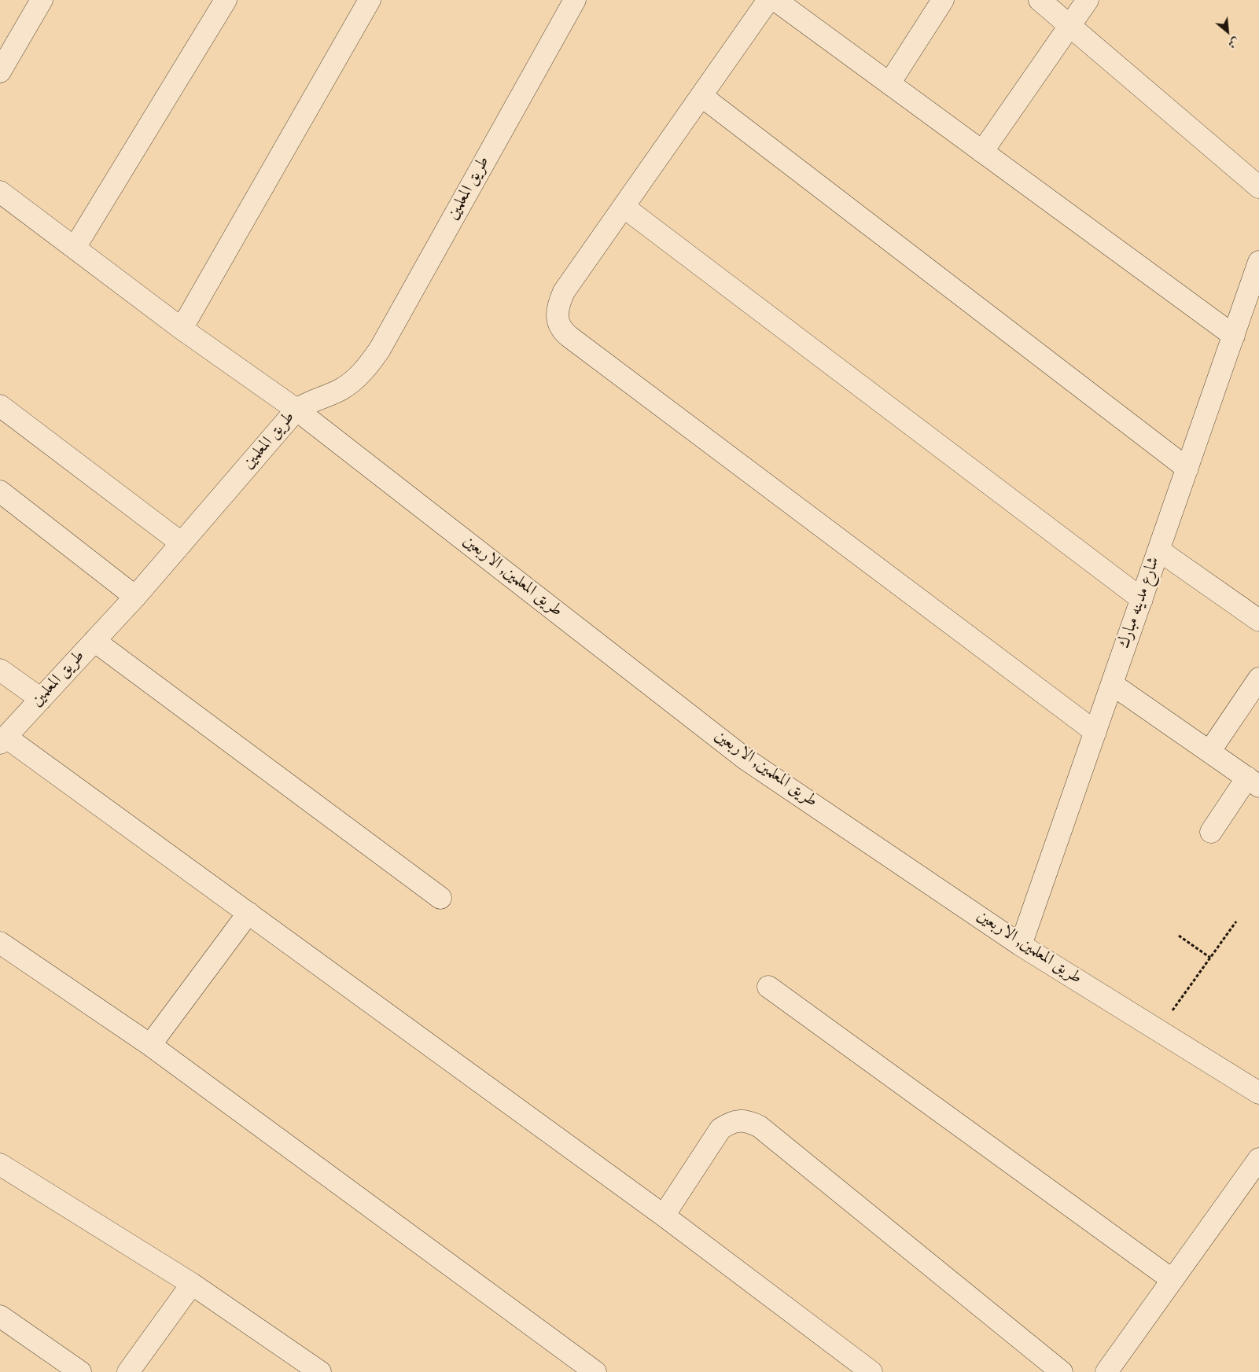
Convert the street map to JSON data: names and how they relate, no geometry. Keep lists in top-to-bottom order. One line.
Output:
{"streets":{"street":["طريق المعلمين","طريق المعلمين, الاربعين","شارع مدينه مبارك"]},"crossings":[["طريق المعلمين","طريق المعلمين, الاربعين"],["طريق المعلمين, الاربعين","شارع مدينه مبارك"]],"north":"bottom right"}
